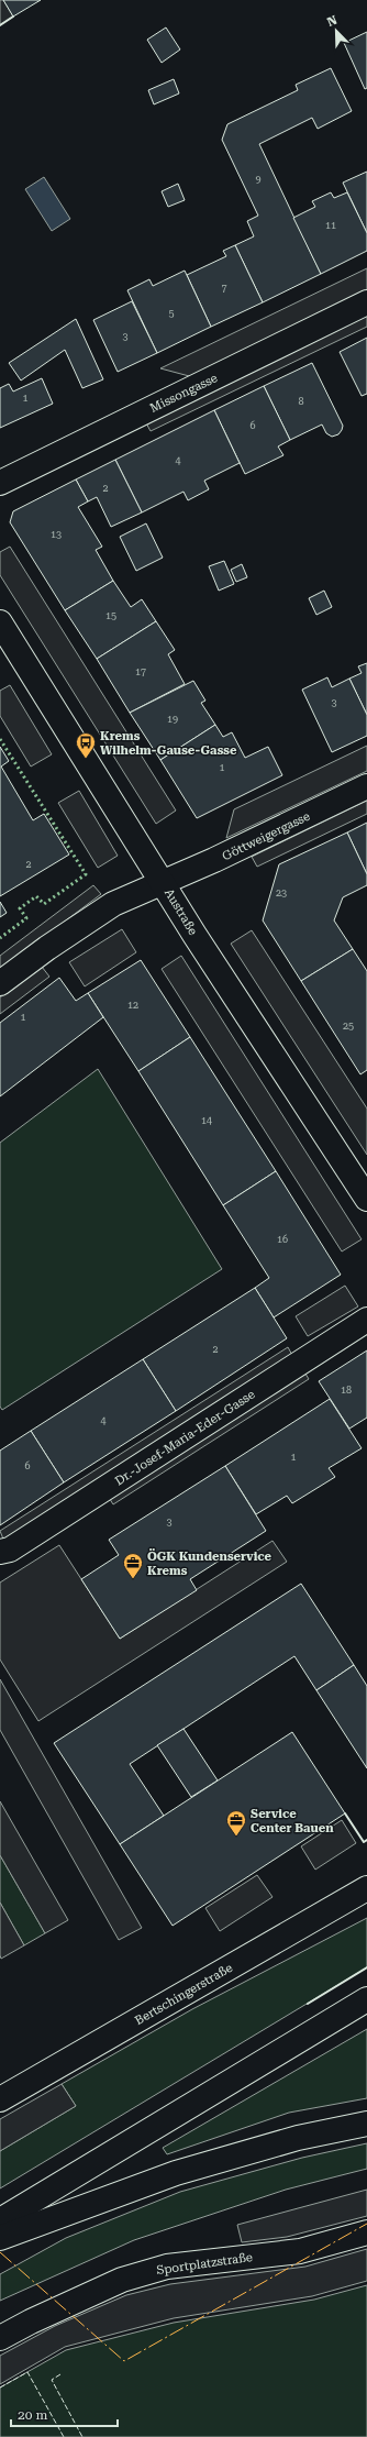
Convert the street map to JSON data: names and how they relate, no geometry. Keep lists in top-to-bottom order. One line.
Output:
{"streets":{"main road":["Missongasse","Göttweigergasse","Austraße","Dr.-Josef-Maria-Eder-Gasse","Bertschingerstraße","Sportplatzstraße"]},"crossings":[["Göttweigergasse","Austraße"]],"places":{"bus stop":["Krems Wilhelm-Gause-Gasse"],"office":["ÖGK Kundenservice Krems","Service Center Bauen"]},"house_numbers":["9","11","7","5","3","1","8","6","4","2","13","15","17","3","19","1","2","23","12","1","25","14","16","2","18","4","1","6","3"],"scale_bar":"20 m","north":"top left"}
